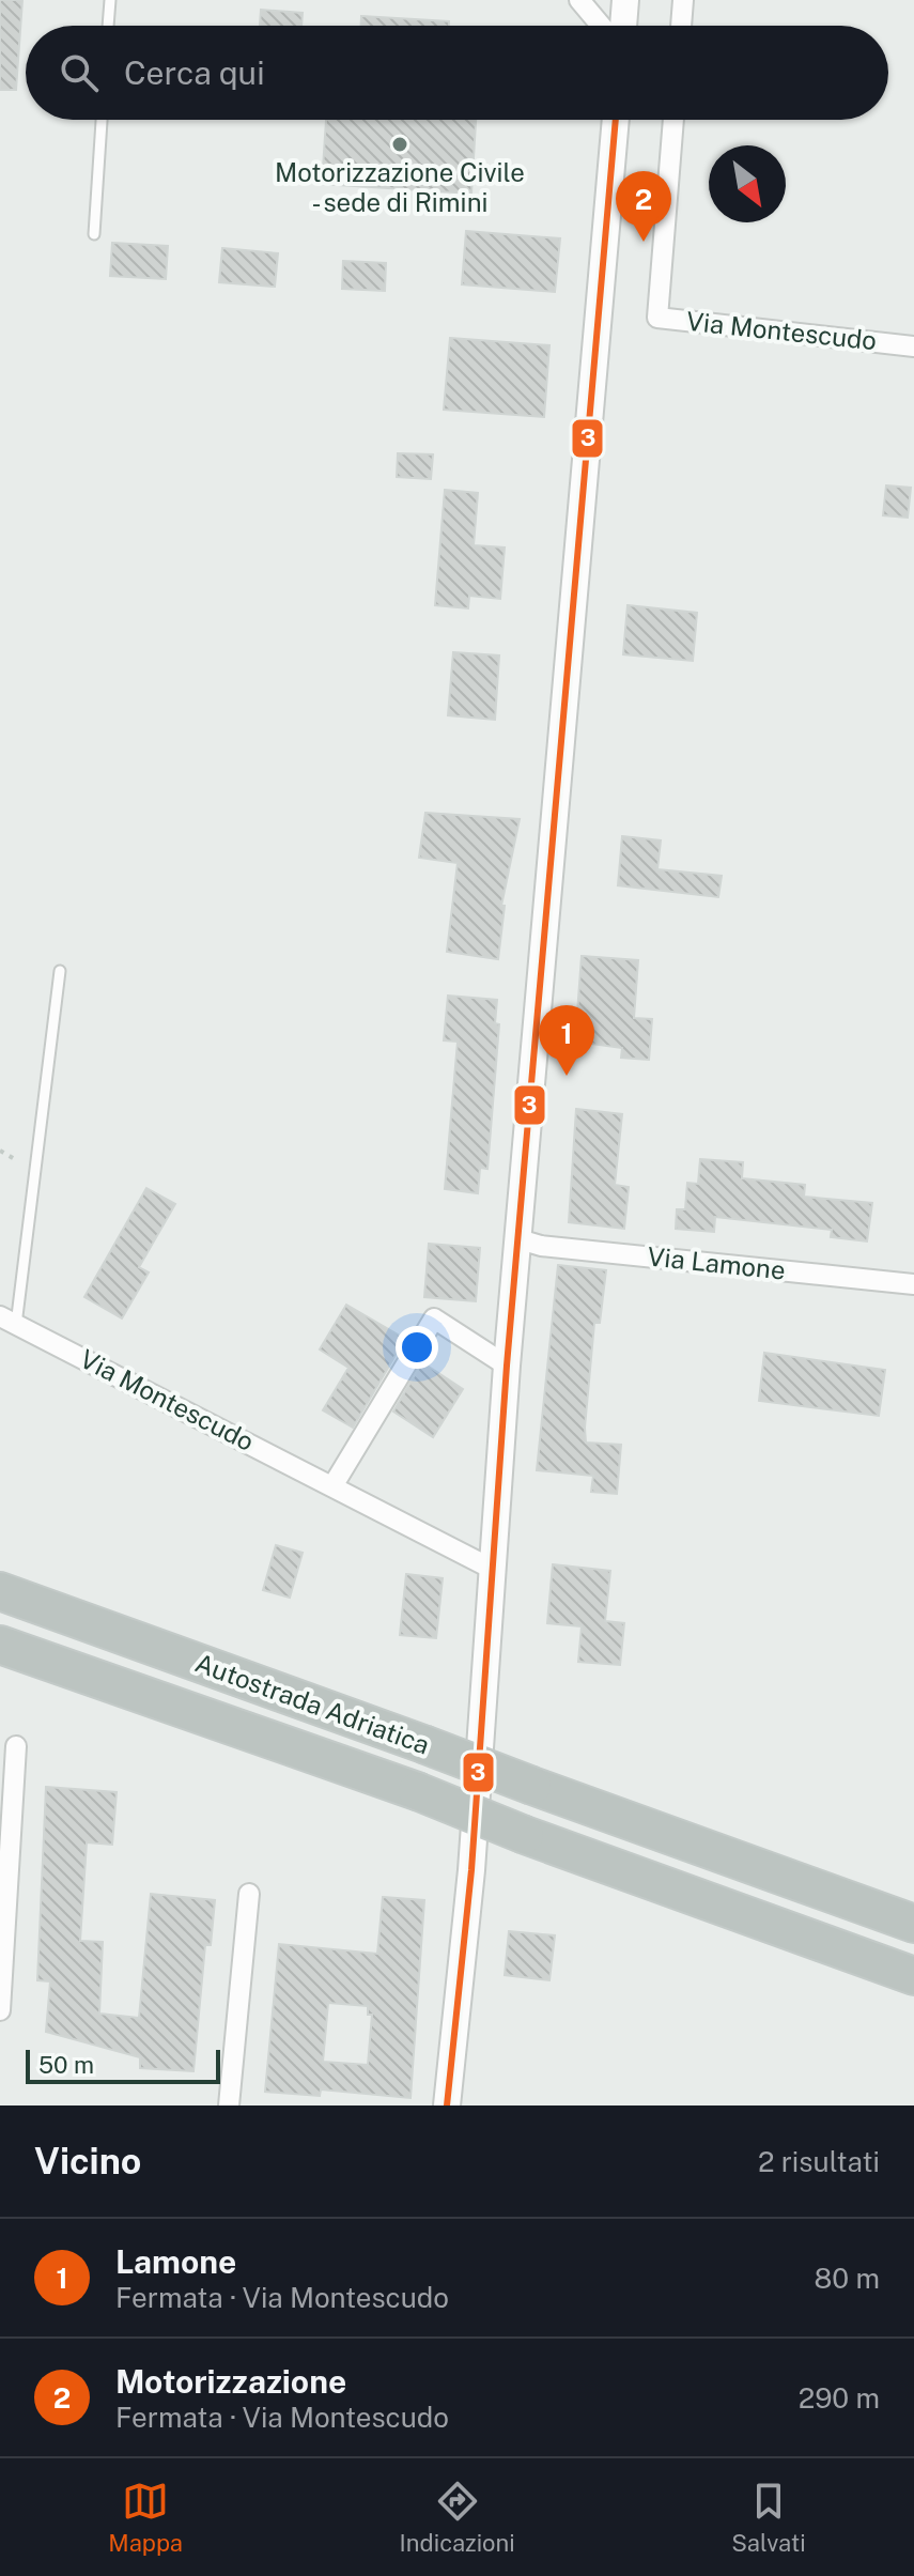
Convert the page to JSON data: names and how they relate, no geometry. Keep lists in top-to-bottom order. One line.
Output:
{"streets":{"highway":["Autostrada Adriatica"],"street":["Via Montescudo","Via Lamone"]},"places":["Motorizzazione Civile - sede di Rimini"],"lines":["transit line 3"],"scale_bar":"50 m","north":"bottom right","page":{"search":"Cerca qui","pins":["2","1"],"scale":"50 m","heading":["Vicino","2 risultati"],"list":[{"mark":"1","name":"Lamone","note":"Fermata · Via Montescudo","value":"80 m"},{"mark":"2","name":"Motorizzazione","note":"Fermata · Via Montescudo","value":"290 m"}],"nav":["Mappa","Indicazioni","Salvati"]}}
